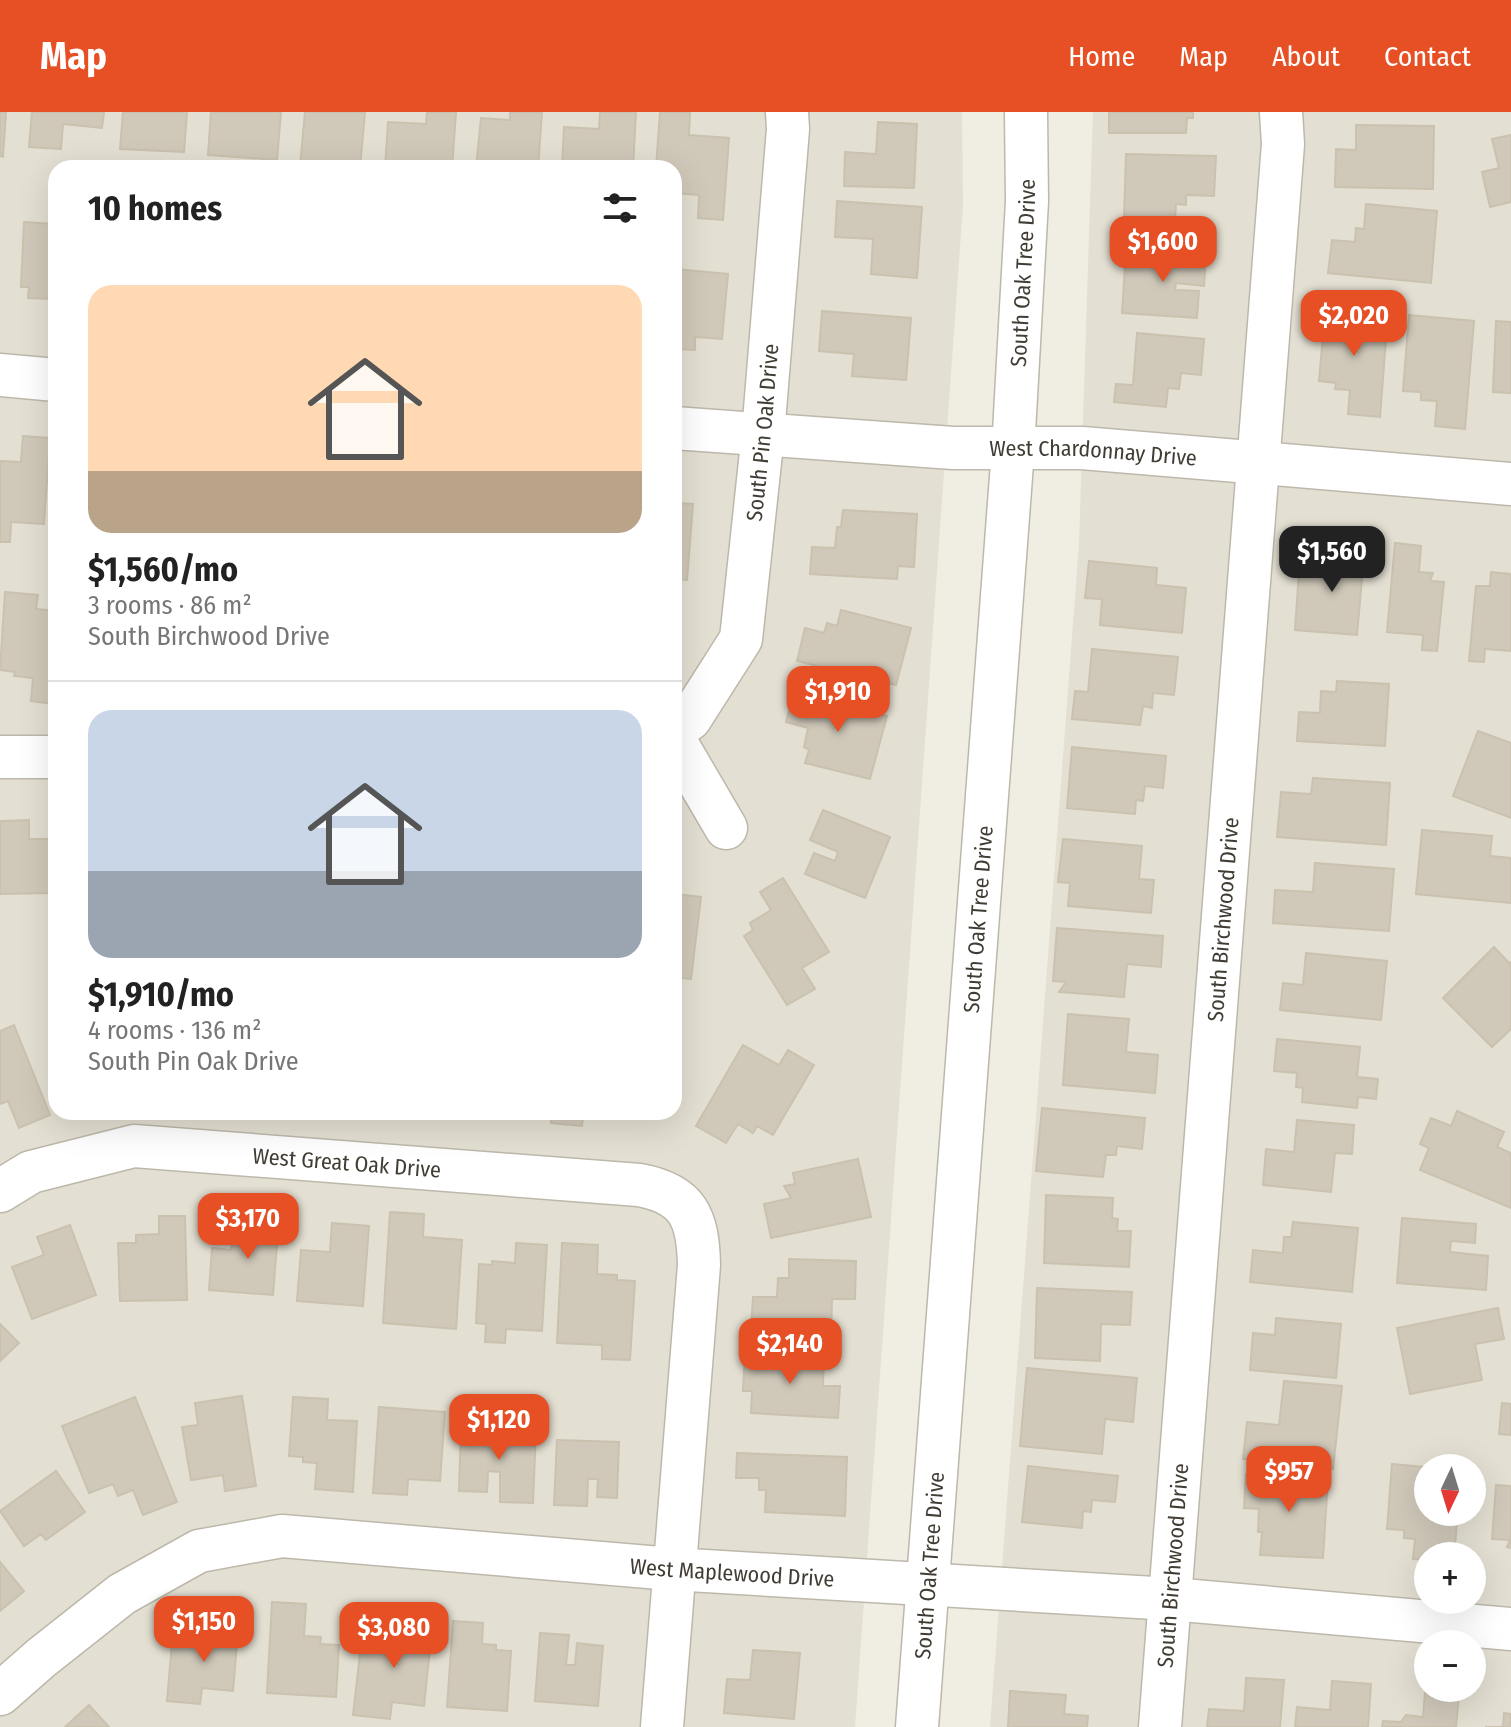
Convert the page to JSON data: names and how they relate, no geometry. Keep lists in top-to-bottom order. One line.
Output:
{"streets":{"street":["South Oak Tree Drive","South Pin Oak Drive","West Chardonnay Drive","South Birchwood Drive","West Great Oak Drive","West Maplewood Drive"]},"crossings":[["South Oak Tree Drive","West Chardonnay Drive"],["South Oak Tree Drive","West Maplewood Drive"],["South Pin Oak Drive","West Chardonnay Drive"],["West Chardonnay Drive","South Birchwood Drive"],["South Birchwood Drive","West Maplewood Drive"],["West Great Oak Drive","West Maplewood Drive"]],"north":"bottom","page":{"header":"Map","nav":["Home","Map","About","Contact"],"heading":"10 homes","price":["$1,600","$2,020","$1,560","$1,910","$3,170","$2,140","$1,120","$957","$1,150","$3,080"],"list":[{"name":"$1,560/mo","note":"3 rooms · 86 m² · South Birchwood Drive"},{"name":"$1,910/mo","note":"4 rooms · 136 m² · South Pin Oak Drive"}],"map_buttons":["+","−"]}}
